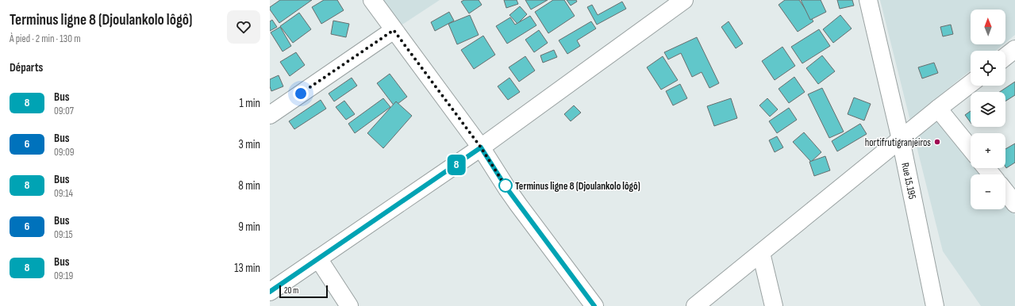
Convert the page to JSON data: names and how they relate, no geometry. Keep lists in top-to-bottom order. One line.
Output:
{"streets":{"street":["Rue 15.195"]},"places":["hortifrutigranjeiros","Terminus ligne 8 (Djoulankolo lôgô)"],"lines":["bus line 8"],"scale_bar":"20 m","north":"top","page":{"heading":[["Terminus ligne 8 (Djoulankolo lôgô)","À pied · 2 min · 130 m"],"Départs"],"on_map":"8","map_buttons":["+","−"],"list":[{"mark":"8","name":"Bus","note":"09:07","value":"1 min"},{"mark":"6","name":"Bus","note":"09:09","value":"3 min"},{"mark":"8","name":"Bus","note":"09:14","value":"8 min"},{"mark":"6","name":"Bus","note":"09:15","value":"9 min"},{"mark":"8","name":"Bus","note":"09:19","value":"13 min"}],"scale":"20 m"}}
